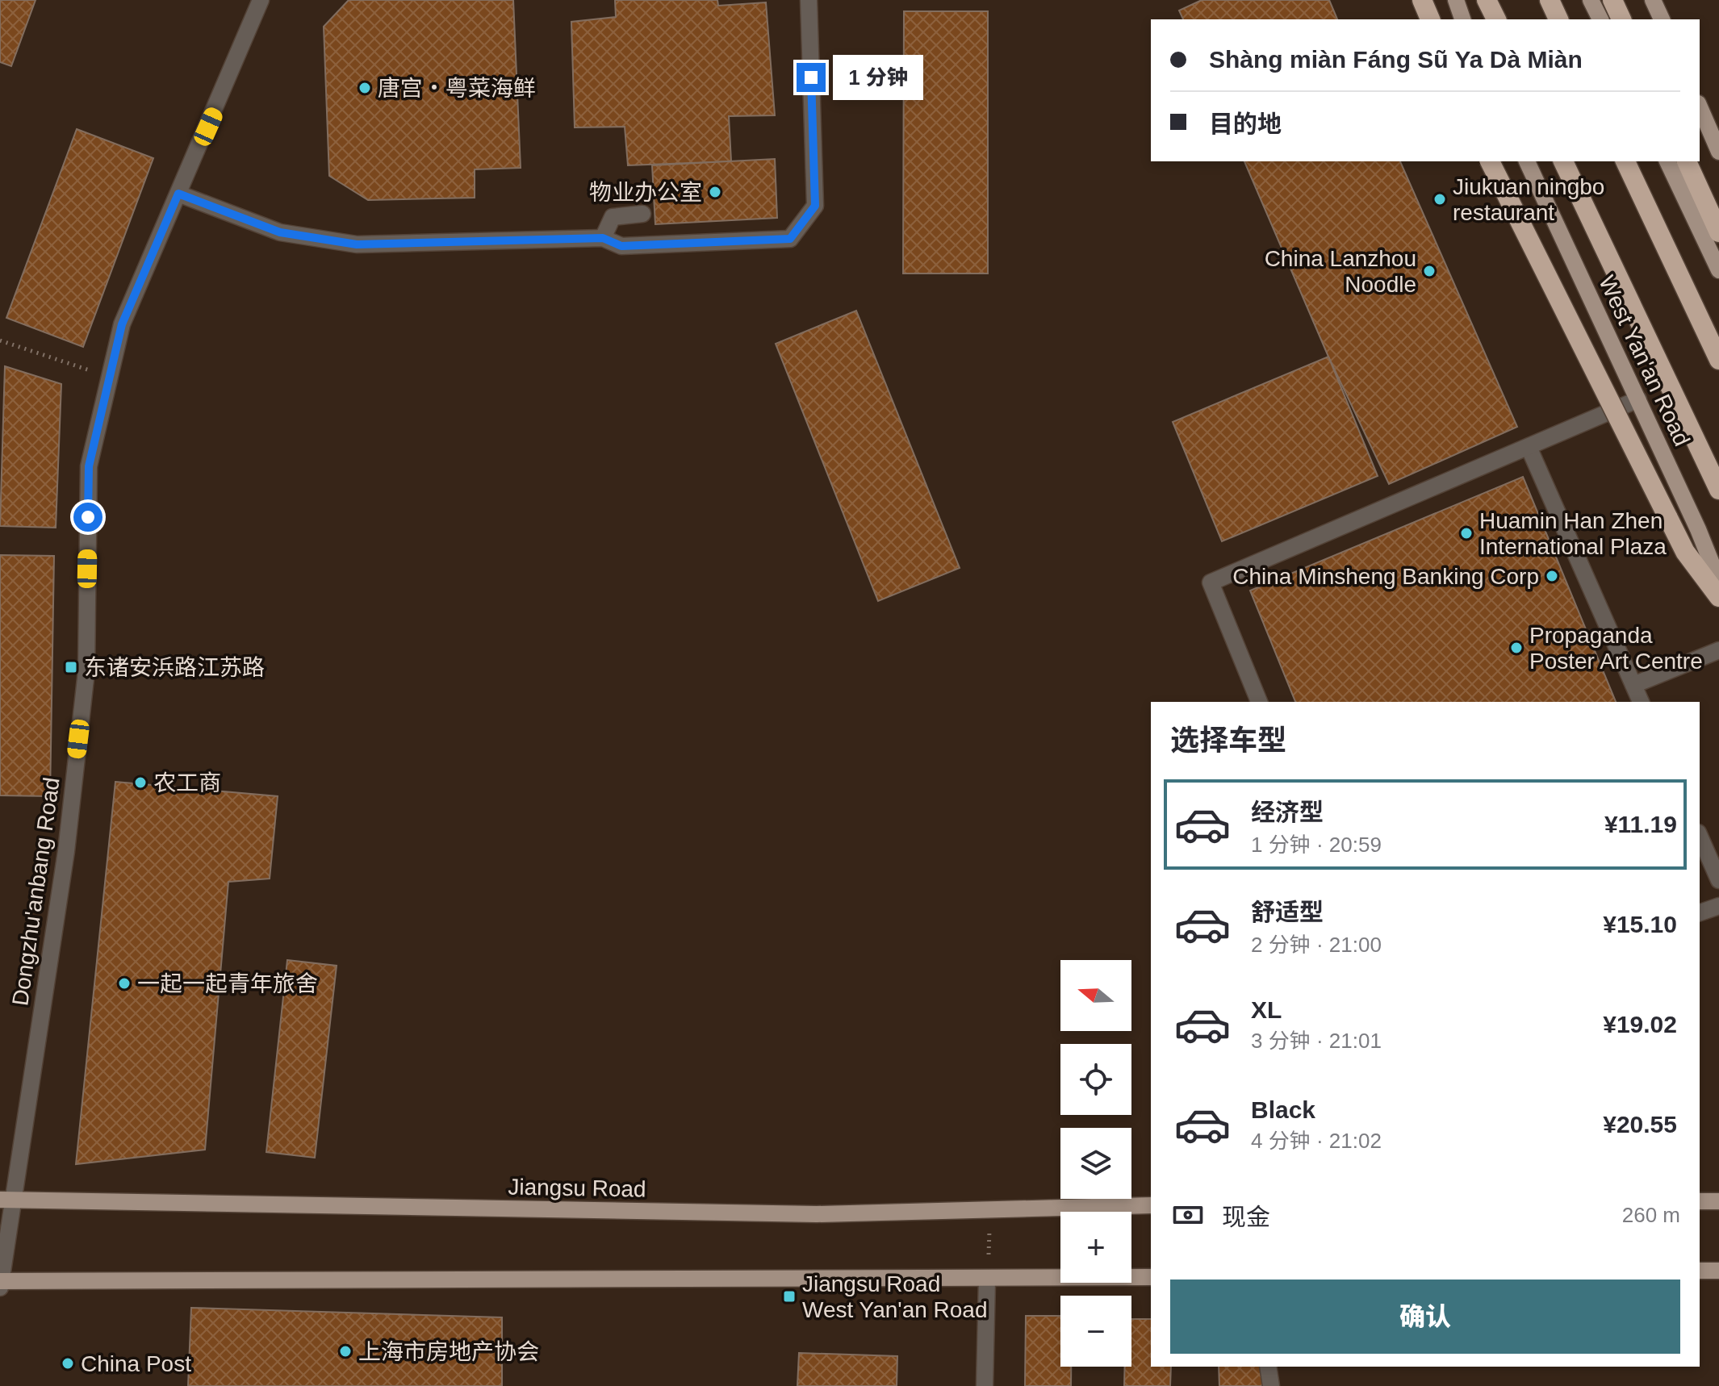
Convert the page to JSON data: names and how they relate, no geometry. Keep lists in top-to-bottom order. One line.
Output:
{"streets":{"main road":["West Yan'an Road","Jiangsu Road"],"street":["Dongzhu'anbang Road"]},"crossings":[["Dongzhu'anbang Road","Jiangsu Road"]],"places":{"other":["唐宫・粤菜海鲜","物业办公室","Jiukuan ningbo restaurant","China Lanzhou Noodle","Huamin Han Zhen International Plaza","China Minsheng Banking Corp","Propaganda Poster Art Centre","农工商","一起一起青年旅舍","上海市房地产协会","China Post"],"transit":["东诸安浜路江苏路","Jiangsu Road West Yan'an Road"]},"north":"left","page":{"banner":["Shàng miàn Fáng Sũ Ya Dà Miàn","目的地"],"bubble":"1 分钟","heading":"选择车型","list":[{"name":"经济型","note":"1 分钟 · 20:59","value":"¥11.19"},{"name":"舒适型","note":"2 分钟 · 21:00","value":"¥15.10"},{"name":"XL","note":"3 分钟 · 21:01","value":"¥19.02"},{"name":"Black","note":"4 分钟 · 21:02","value":"¥20.55"}],"map_buttons":["+","−"],"pay":["现金","260 m"],"buttons":"确认"}}
